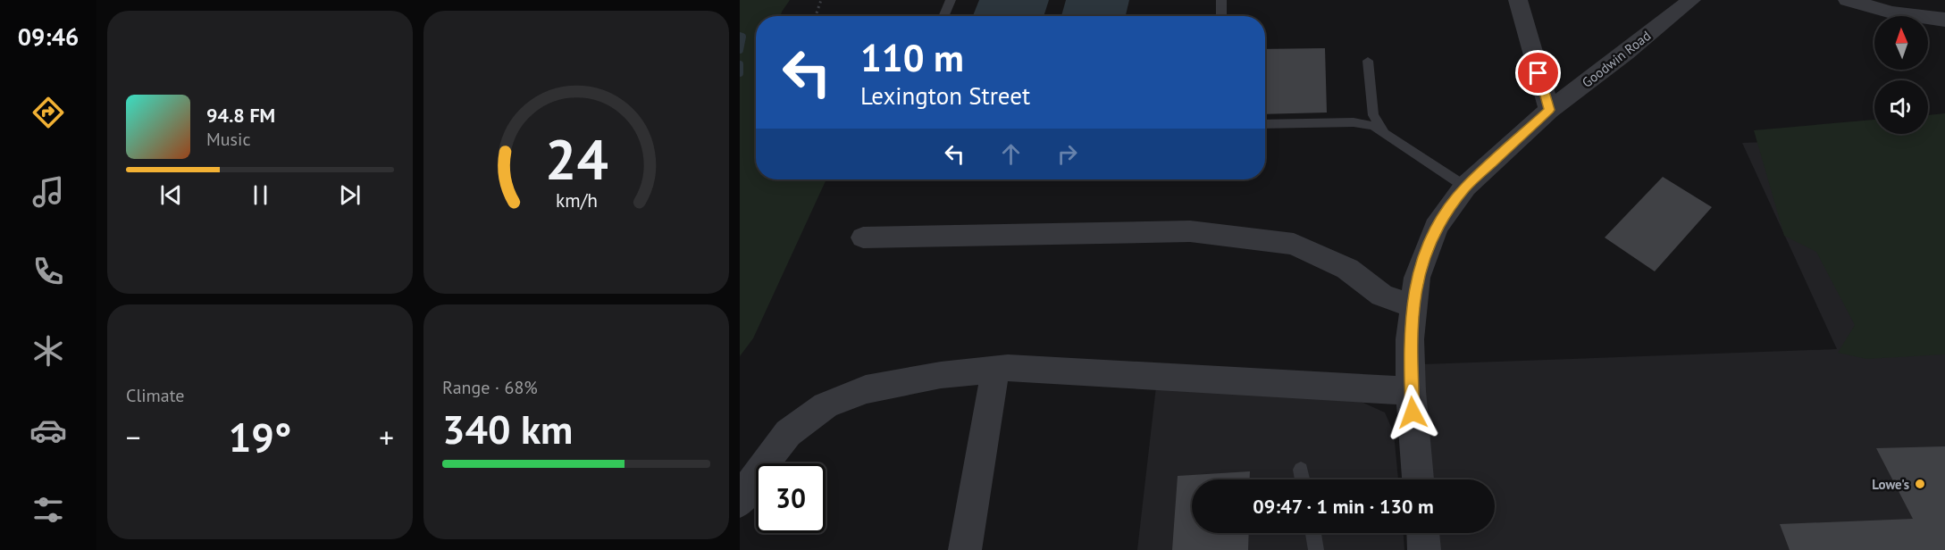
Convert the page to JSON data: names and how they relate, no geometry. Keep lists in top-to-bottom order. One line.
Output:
{"streets":{"street":["Goodwin Road"]},"places":["Lowe's"],"north":"top","page":{"tabs":"09:46","turn":["110 m","Lexington Street"],"song":["94.8 FM","Music"],"tile":["Climate",["Range · 68%","340 km"]],"heat":["−","19°","+"],"limit":"30","trip":"09:47 · 1 min · 130 m","gauge":["24","km/h"]}}
